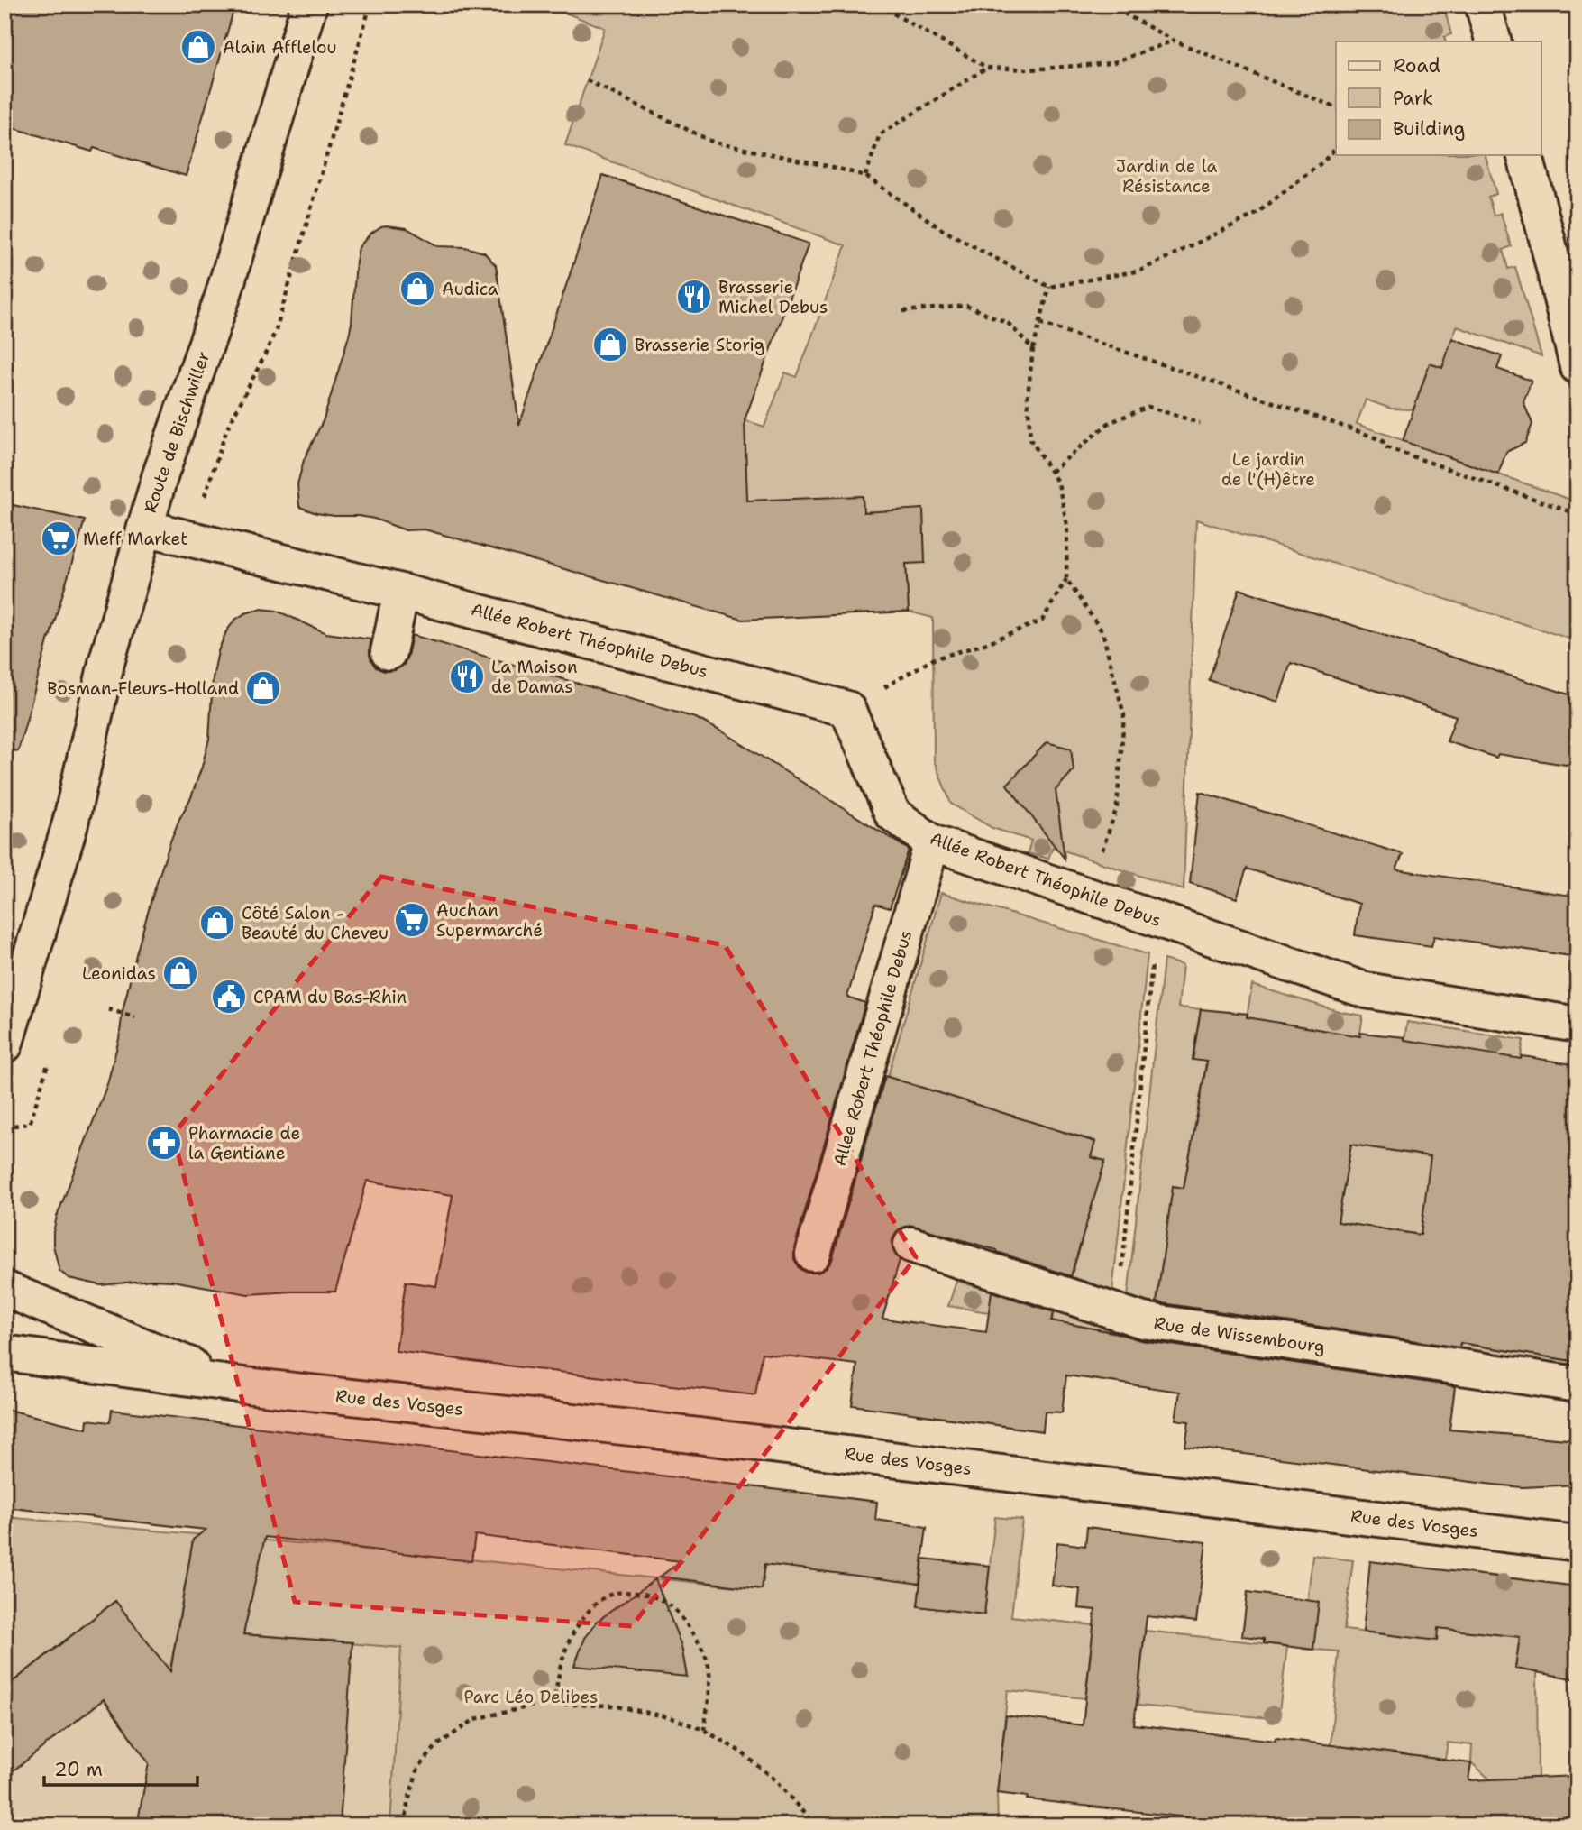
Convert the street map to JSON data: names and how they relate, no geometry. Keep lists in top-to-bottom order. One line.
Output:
{"streets":{"street":["Route de Bischwiller","Allée Robert Théophile Debus","Allee Robert Théophile Debus","Rue de Wissembourg","Rue des Vosges"]},"crossings":[["Route de Bischwiller","Allée Robert Théophile Debus"],["Allée Robert Théophile Debus","Allee Robert Théophile Debus"]],"parks":["Jardin de la Résistance","Le jardin de l'(H)être","Parc Léo Delibes"],"places":{"shop":["Alain Afflelou","Audica","Brasserie Storig","Bosman-Fleurs-Holland","Côté Salon - Beauté du Cheveu","Leonidas"],"restaurant":["Brasserie Michel Debus","La Maison de Damas"],"supermarket":["Meff Market","Auchan Supermarché"],"public building":["CPAM du Bas-Rhin"],"pharmacy":["Pharmacie de la Gentiane"]},"legend":["Road","Park","Building"],"scale_bar":"20 m"}
